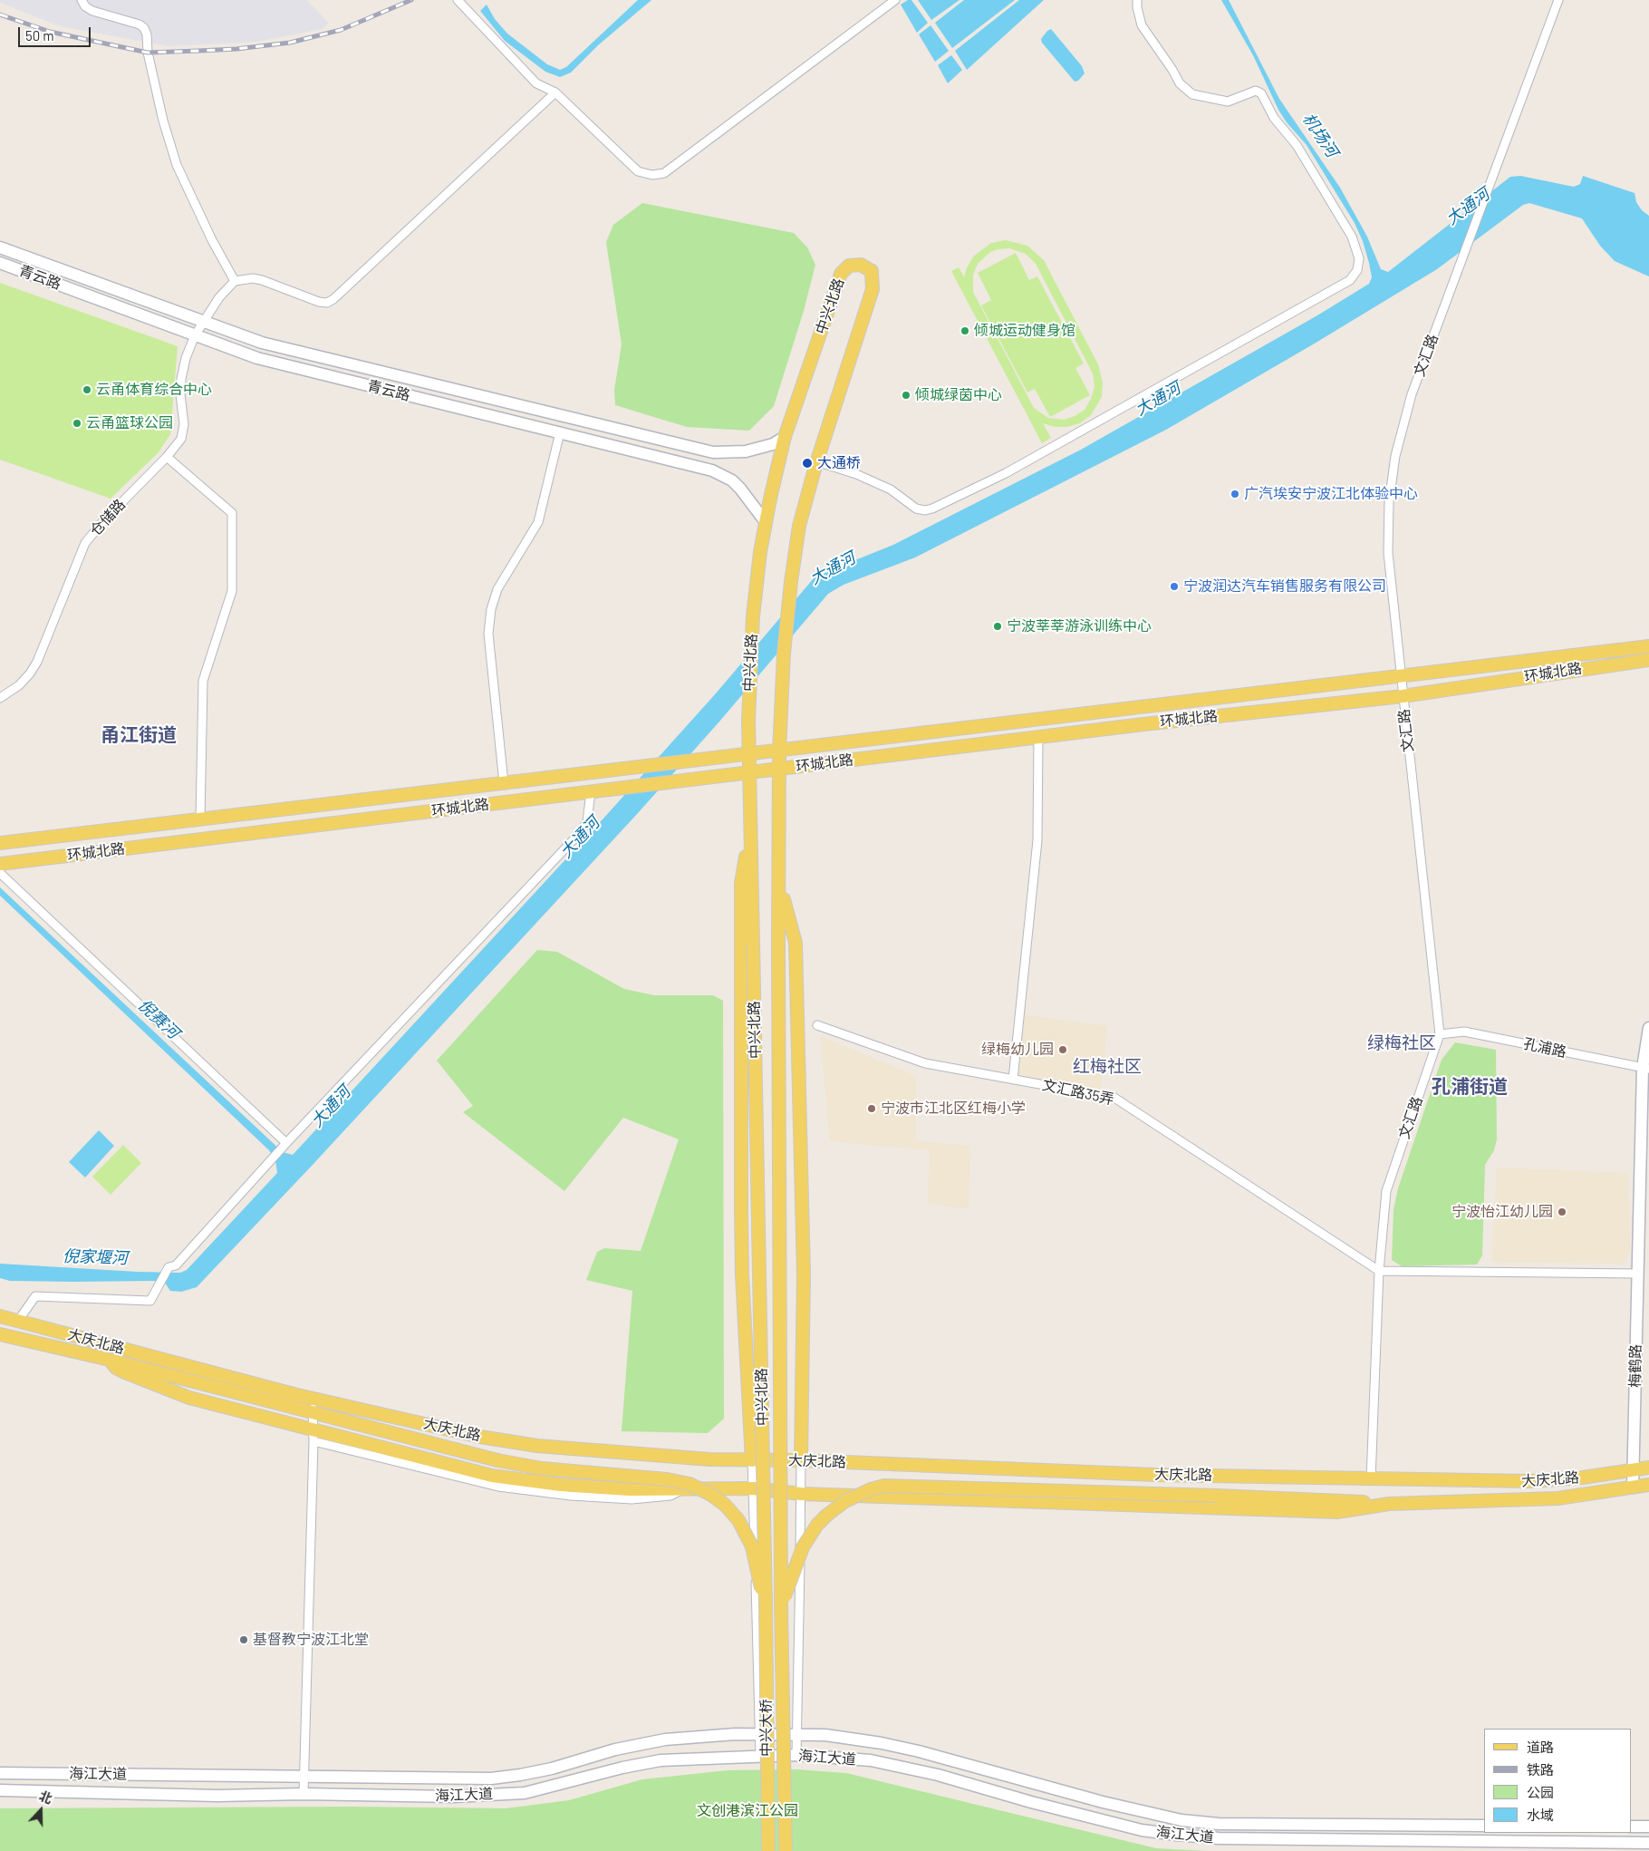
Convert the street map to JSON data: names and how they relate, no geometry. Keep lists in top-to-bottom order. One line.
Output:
{"streets":{"main road":["青云路","中兴北路","环城北路","大庆北路","梅鹤路","中兴大桥","海江大道"],"street":["文汇路","仓储路","孔浦路","文汇路35弄"]},"crossings":[["青云路","中兴北路"],["青云路","仓储路"],["中兴北路","环城北路"],["中兴北路","大庆北路"],["中兴北路","中兴大桥"],["文汇路","环城北路"],["文汇路","孔浦路"],["文汇路","文汇路35弄"],["文汇路","大庆北路"],["孔浦路","梅鹤路"],["大庆北路","梅鹤路"],["大庆北路","中兴大桥"]],"districts":["甬江街道","绿梅社区","红梅社区","孔浦街道"],"water":["机场河","大通河","倪赛河","倪家堰河"],"parks":["文创港滨江公园"],"places":["倾城运动健身馆","云甬体育综合中心","倾城绿茵中心","云甬篮球公园","大通桥","广汽埃安宁波江北体验中心","宁波润达汽车销售服务有限公司","宁波莘莘游泳训练中心","绿梅幼儿园","宁波市江北区红梅小学","宁波怡江幼儿园","基督教宁波江北堂"],"legend":["道路","铁路","公园","水域"],"scale_bar":"50 m","north":"top"}
